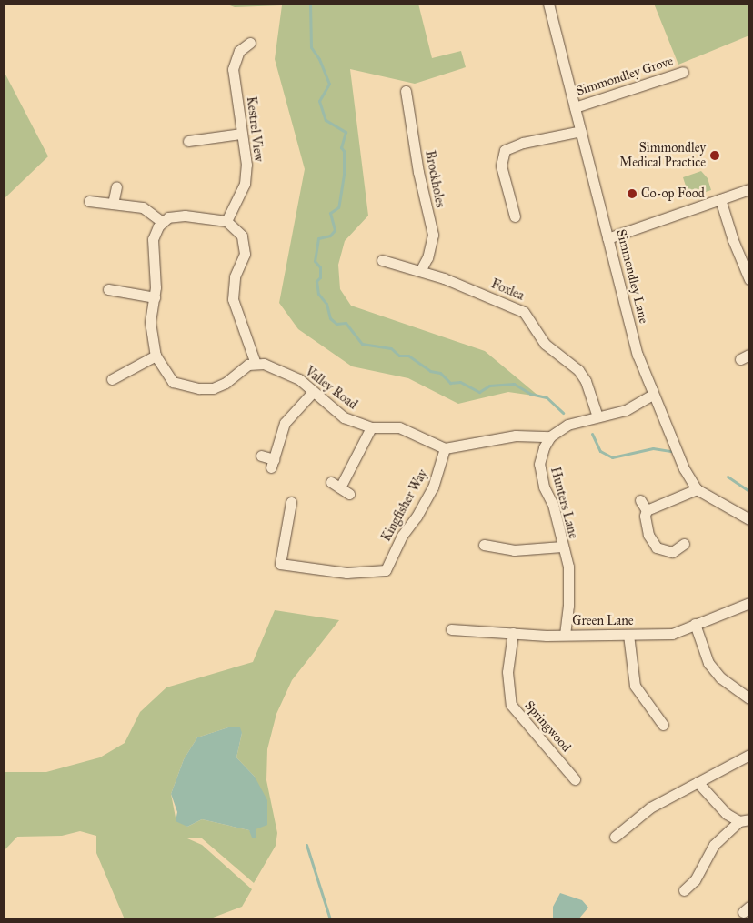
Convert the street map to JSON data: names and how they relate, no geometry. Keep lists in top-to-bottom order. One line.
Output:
{"streets":{"street":["Simmondley Grove","Kestrel View","Brockholes","Simmondley Lane","Foxlea","Valley Road","Hunters Lane","Kingfisher Way","Green Lane","Springwood"]},"crossings":[["Simmondley Grove","Simmondley Lane"],["Brockholes","Foxlea"],["Valley Road","Kingfisher Way"],["Hunters Lane","Green Lane"],["Green Lane","Springwood"]],"places":["Simmondley Medical Practice","Co-op Food"]}
